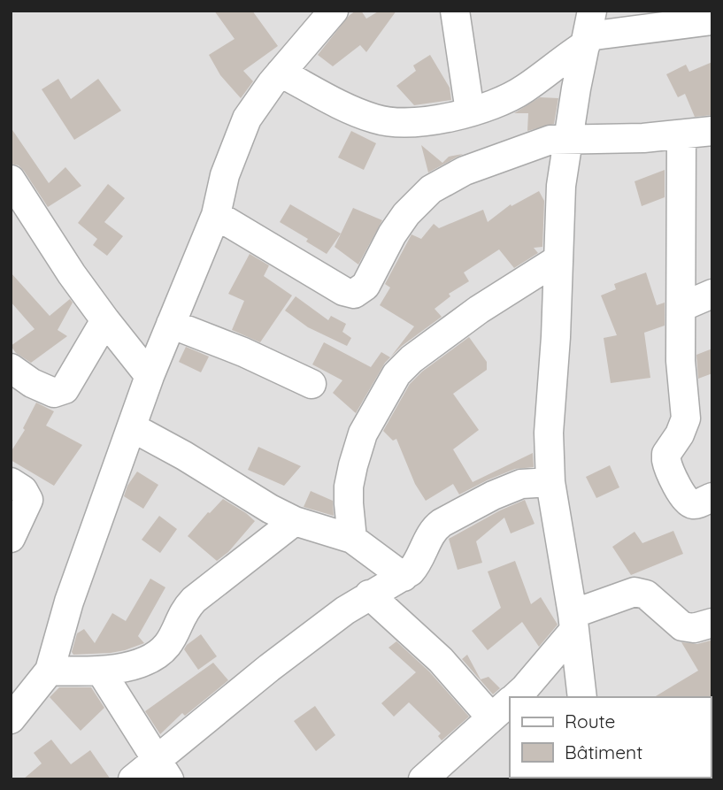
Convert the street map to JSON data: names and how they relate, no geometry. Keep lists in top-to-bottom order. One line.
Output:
{"legend":["Route","Bâtiment"]}
